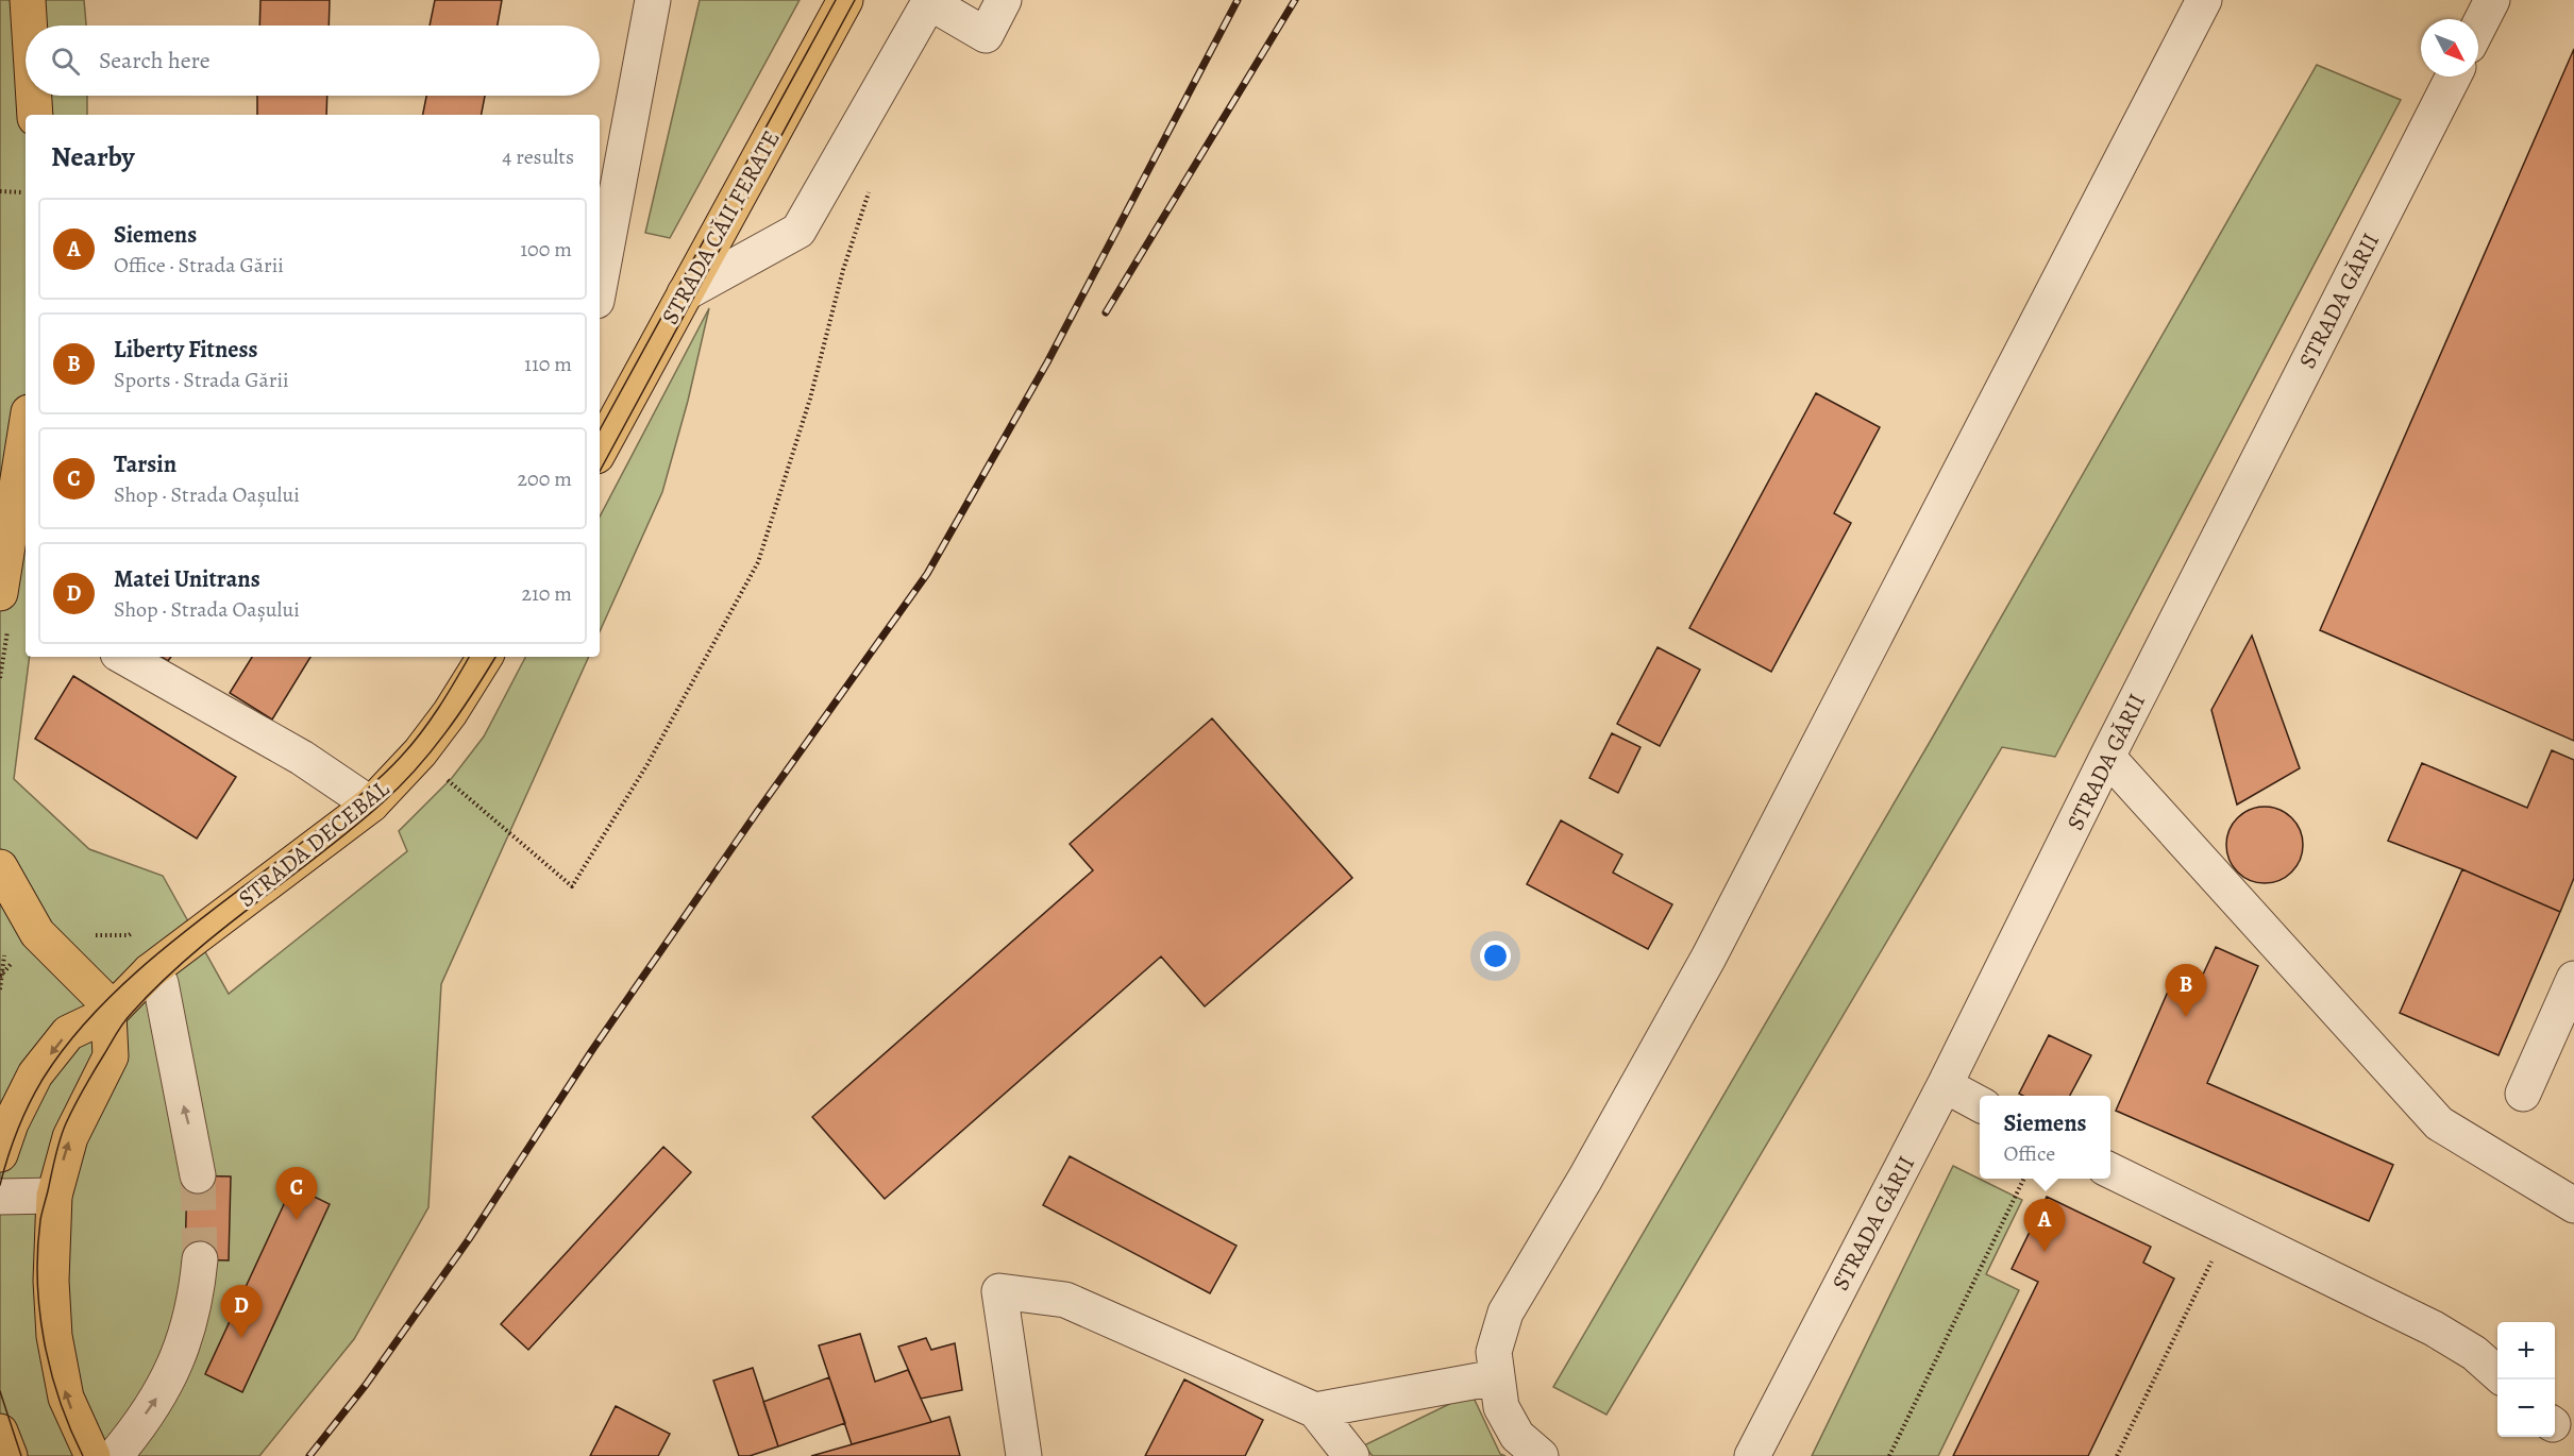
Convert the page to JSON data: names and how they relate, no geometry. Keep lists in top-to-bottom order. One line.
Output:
{"streets":{"main road":["STRADA CĂII FERATE","STRADA DECEBAL"],"street":["STRADA GĂRII"]},"north":"bottom right","page":{"search":"Search here","heading":["Nearby","4 results"],"list":[{"mark":"A","name":"Siemens","note":"Office · Strada Gării","value":"100 m"},{"mark":"B","name":"Liberty Fitness","note":"Sports · Strada Gării","value":"110 m"},{"mark":"C","name":"Tarsin","note":"Shop · Strada Oașului","value":"200 m"},{"mark":"D","name":"Matei Unitrans","note":"Shop · Strada Oașului","value":"210 m"}],"pins":["B","C","A","D"],"popup":["Siemens","Office"],"map_buttons":["+","−"]}}
